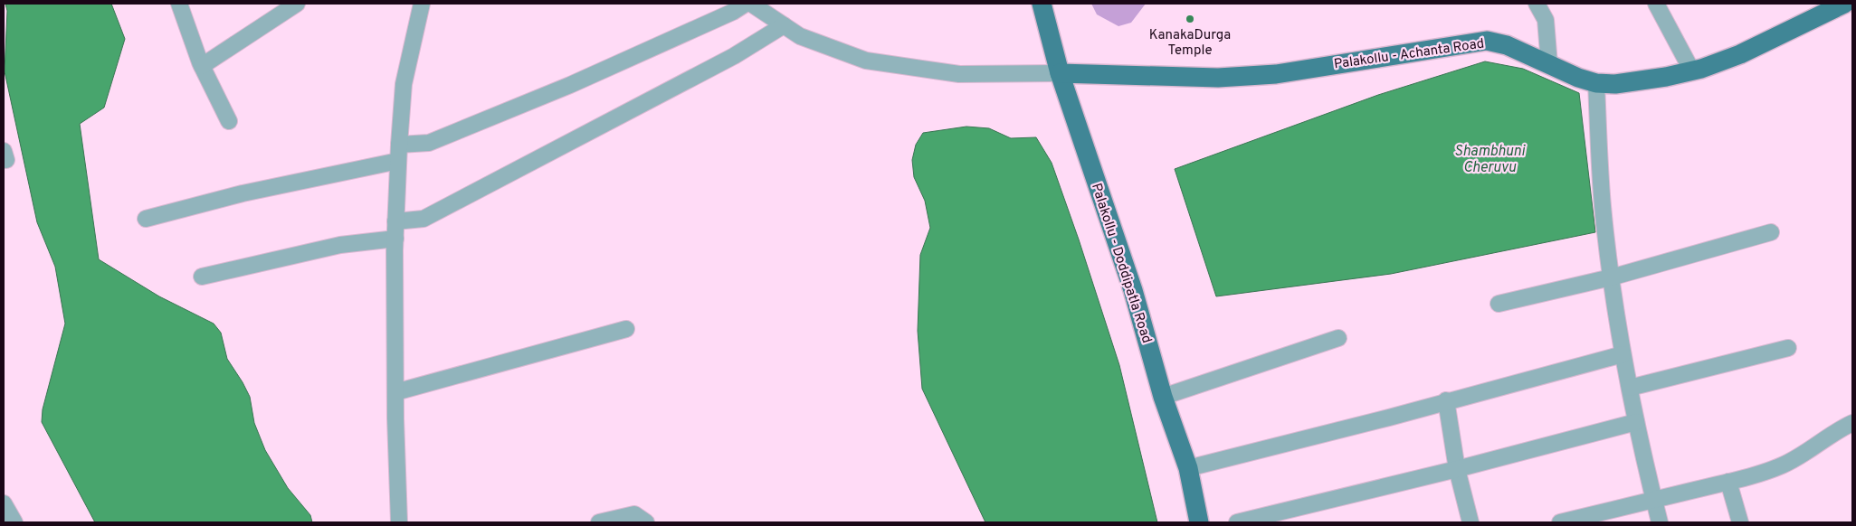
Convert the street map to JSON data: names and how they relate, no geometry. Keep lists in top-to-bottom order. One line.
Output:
{"streets":{"main road":["Palakollu - Achanta Road","Palakollu - Doddipatla Road"]},"crossings":[["Palakollu - Achanta Road","Palakollu - Doddipatla Road"]],"water":["Shambhuni Cheruvu"],"places":["KanakaDurga Temple"]}
